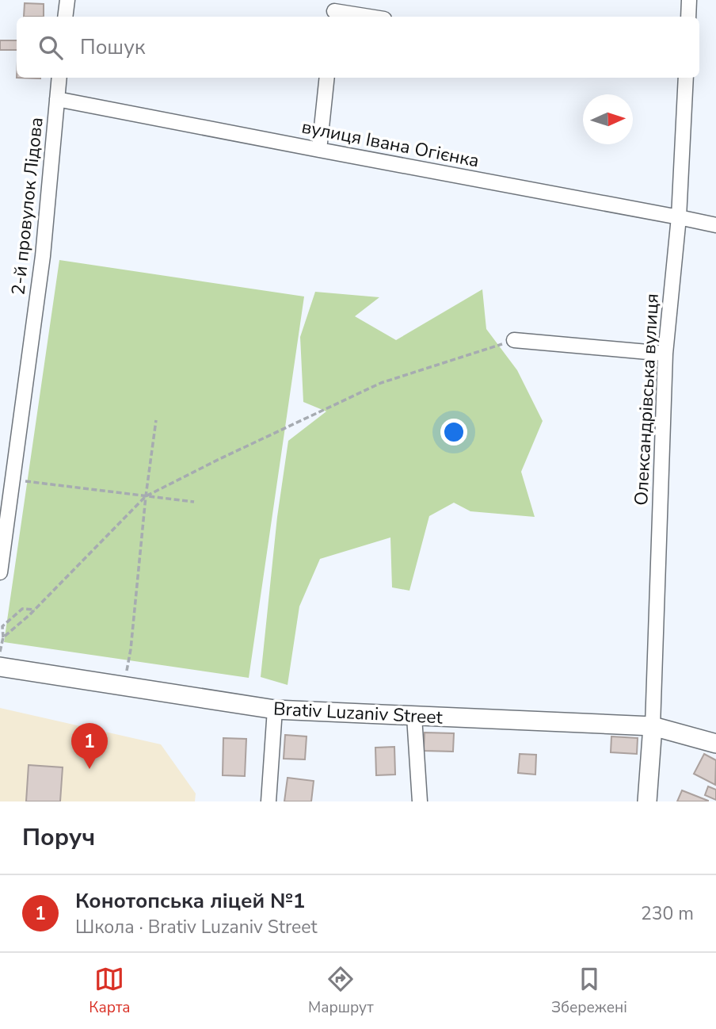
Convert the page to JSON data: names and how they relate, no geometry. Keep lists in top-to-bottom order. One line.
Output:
{"streets":{"main road":["Brativ Luzaniv Street"],"street":["вулиця Івана Огієнка","2-й провулок Лідова","Олександрівська вулиця"]},"crossings":[["вулиця Івана Огієнка","2-й провулок Лідова"],["вулиця Івана Огієнка","Олександрівська вулиця"],["Олександрівська вулиця","Brativ Luzaniv Street"]],"north":"right","page":{"search":"Пошук","pins":"1","heading":"Поруч","list":[{"mark":"1","name":"Конотопська ліцей №1","note":"Школа · Brativ Luzaniv Street","value":"230 m"}],"nav":["Карта","Маршрут","Збережені"]}}
